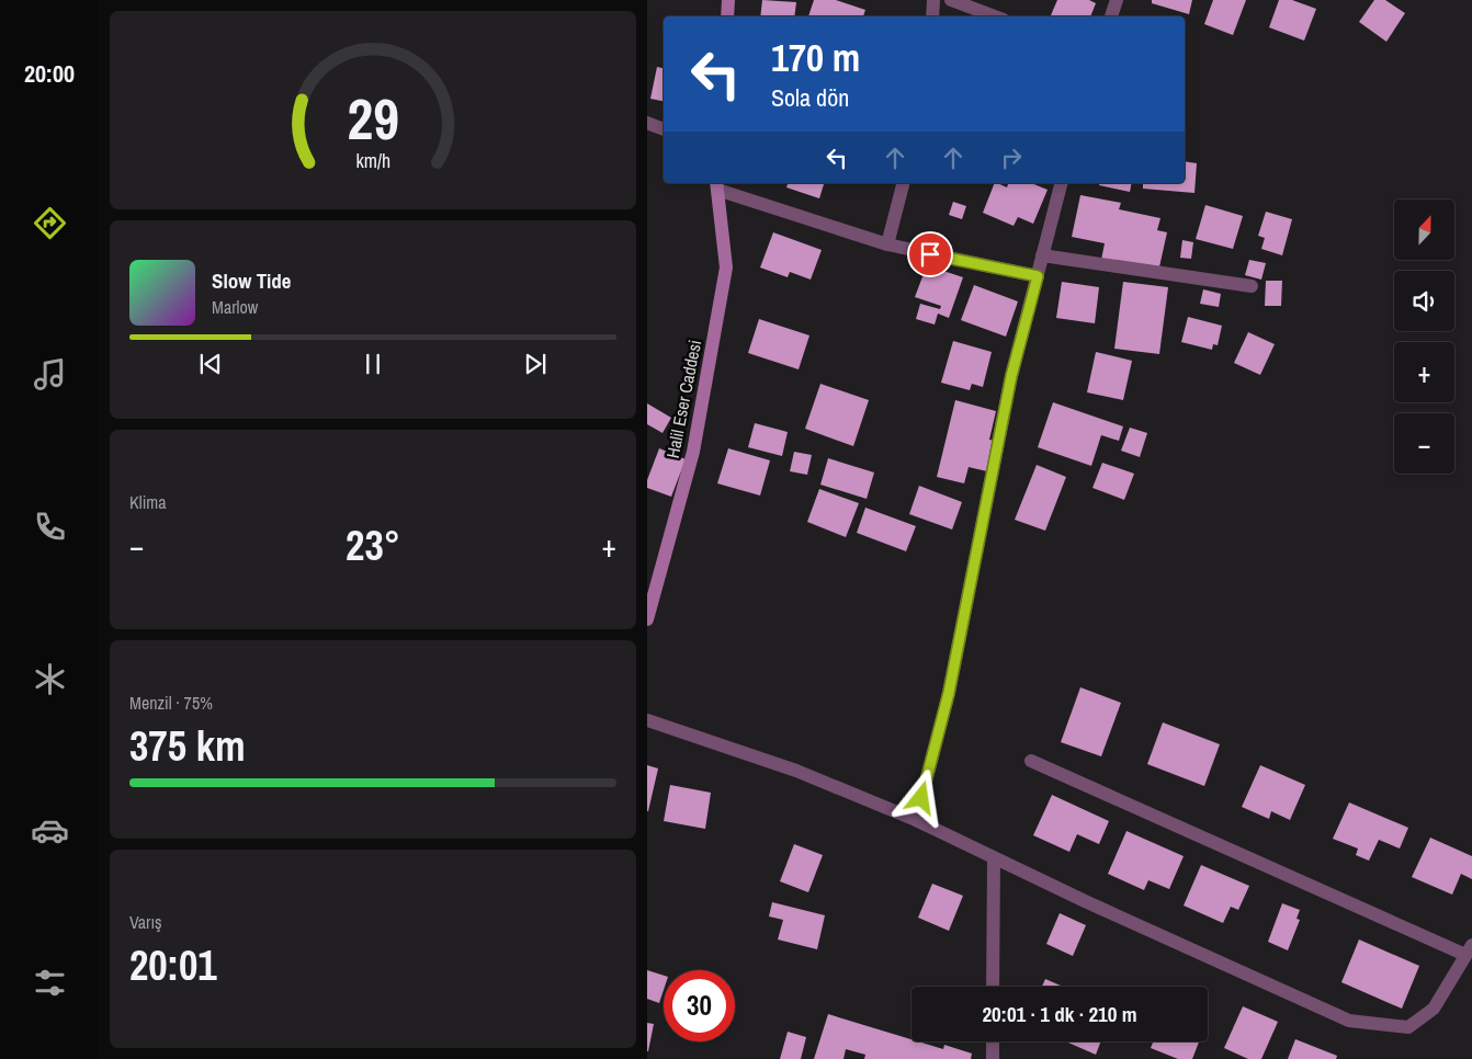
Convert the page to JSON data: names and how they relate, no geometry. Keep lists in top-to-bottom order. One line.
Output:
{"streets":{"street":["Halil Eser Caddesi"]},"north":"top","page":{"tabs":"20:00","turn":["170 m","Sola dön"],"map_buttons":["+","−"],"song":["Slow Tide","Marlow"],"tile":["Klima",["Menzil · 75%","375 km"],["Varış","20:01"]],"heat":["−","23°","+"],"limit":"30","trip":"20:01 · 1 dk · 210 m","gauge":["29","km/h"]}}
